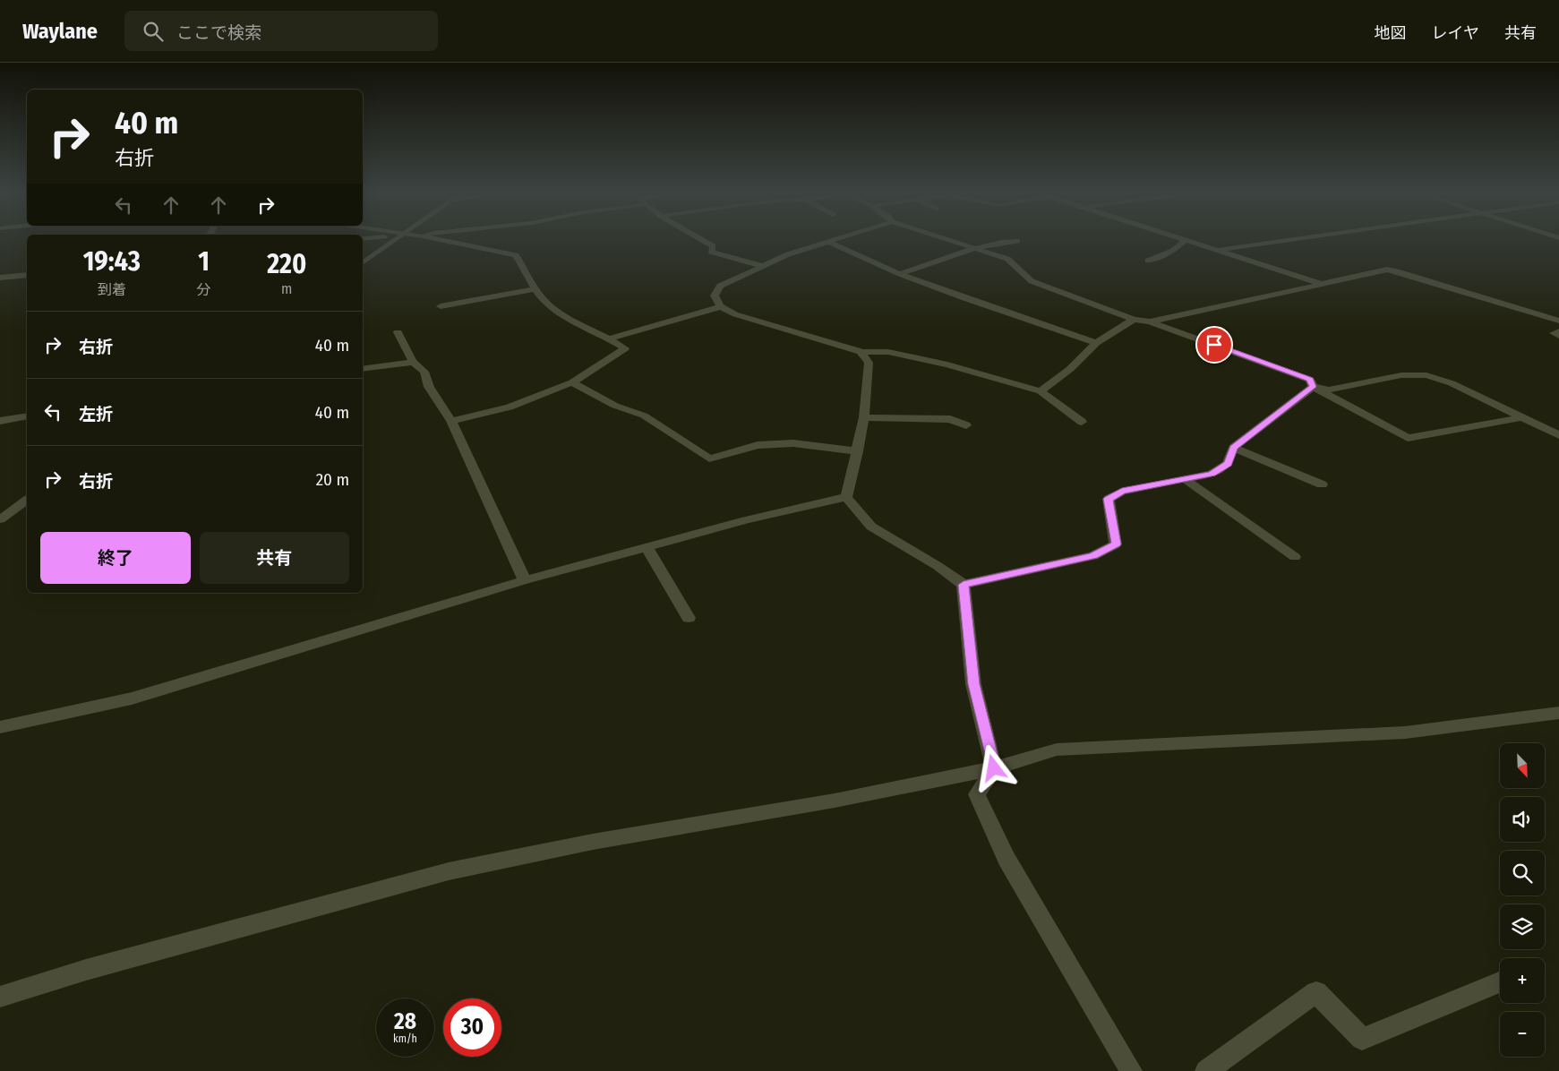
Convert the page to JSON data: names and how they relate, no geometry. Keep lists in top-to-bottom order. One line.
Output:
{"north":"bottom right","page":{"header":"Waylane","search":"ここで検索","nav":["地図","レイヤ","共有"],"turn":["40 m","右折"],"eta":["19:43","到着","1","分","220","m"],"list":[{"name":"右折","value":"40 m"},{"name":"左折","value":"40 m"},{"name":"右折","value":"20 m"}],"buttons":["終了","共有"],"map_buttons":["+","−"],"speed":"28 km/h","limit":"30"}}
